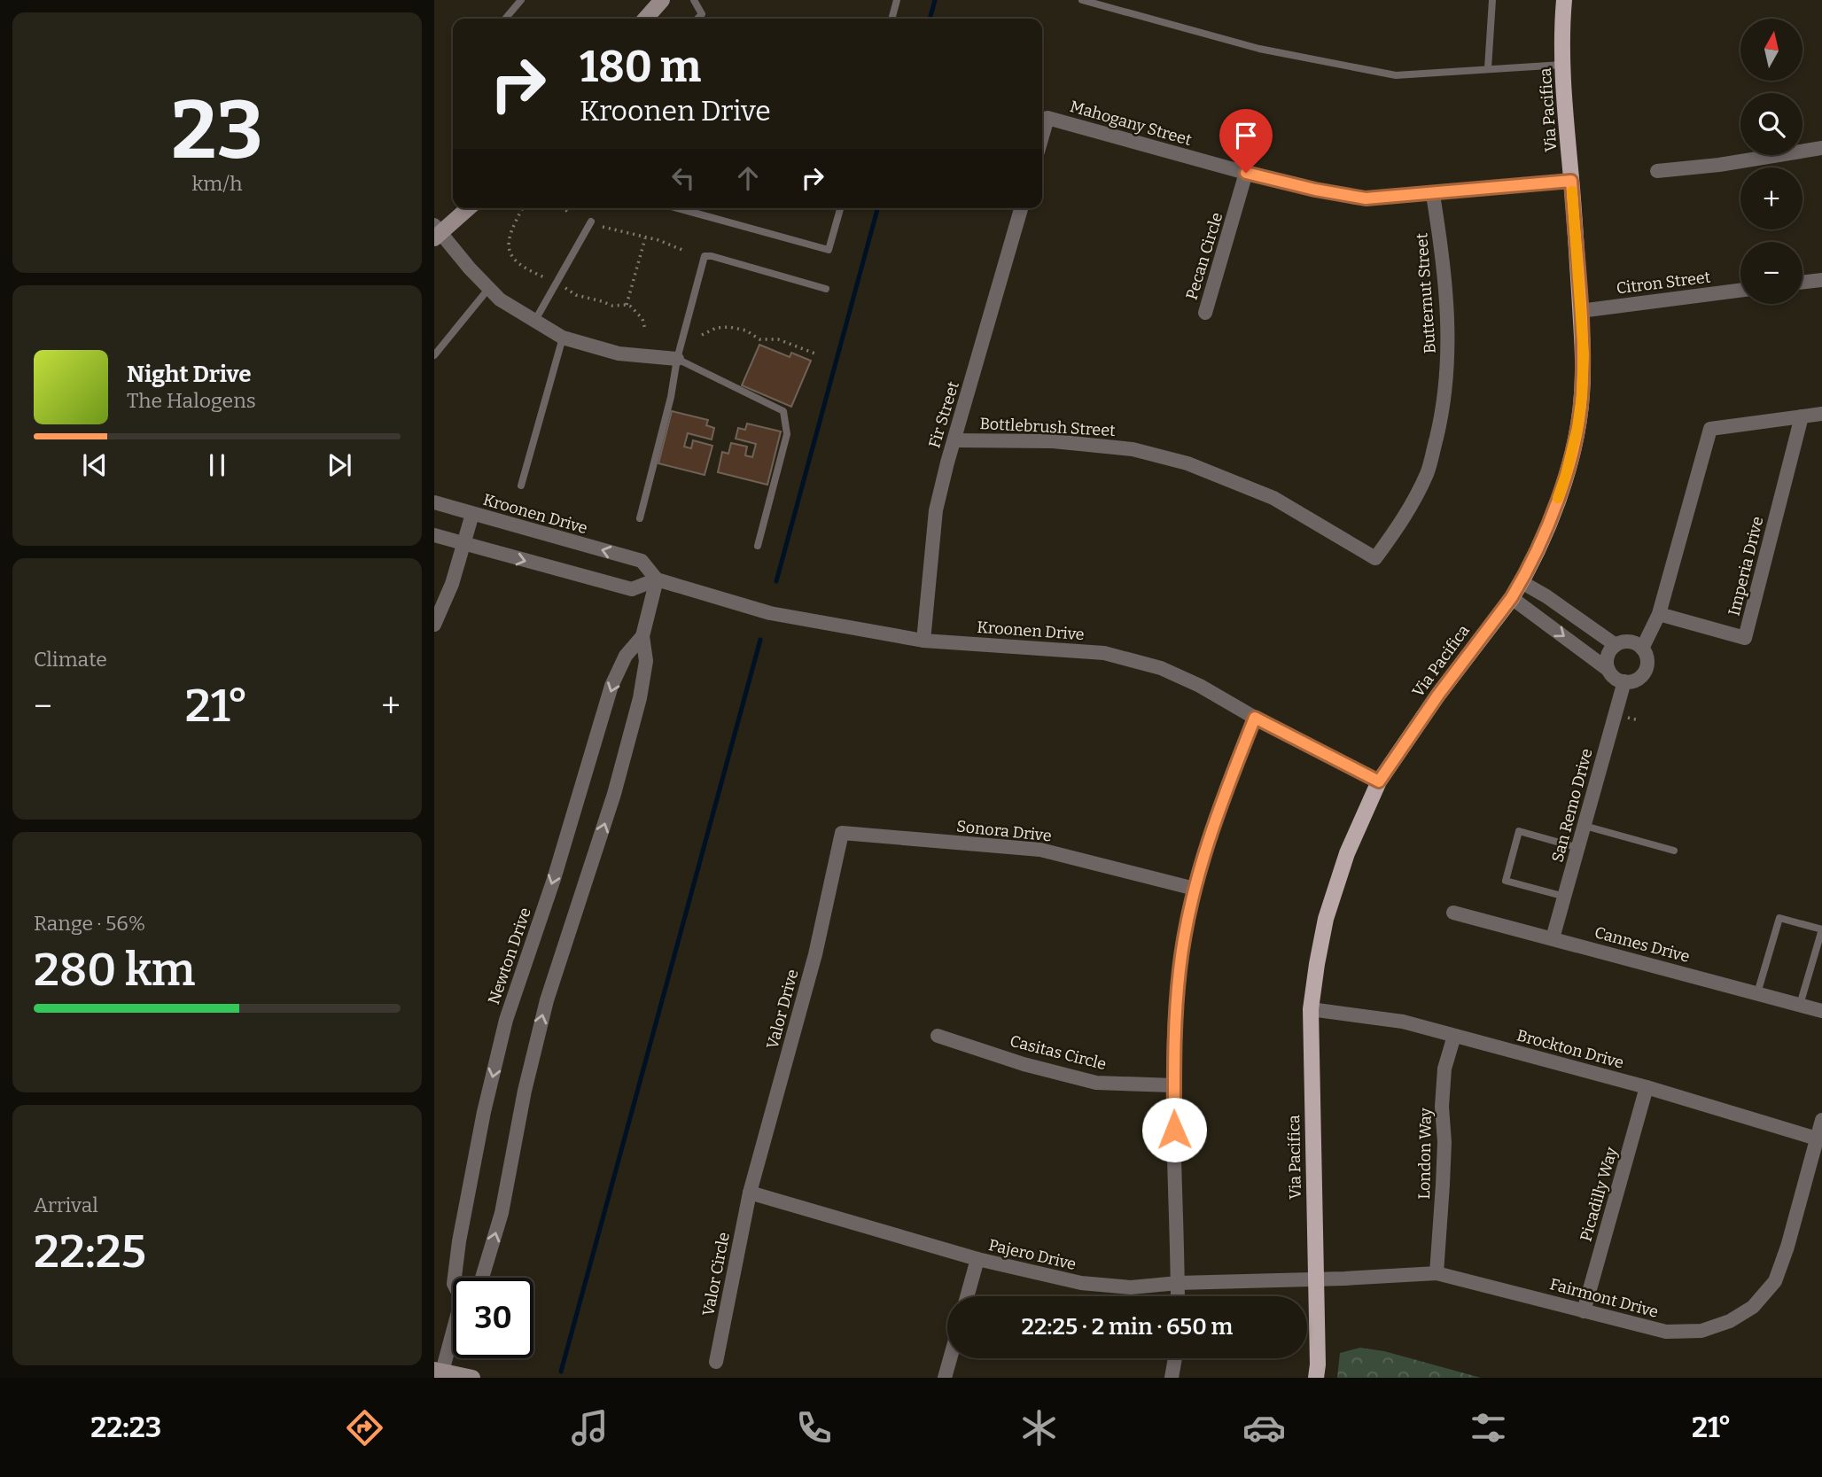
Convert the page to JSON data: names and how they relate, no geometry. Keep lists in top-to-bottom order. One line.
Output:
{"streets":{"main road":["Via Pacifica"],"street":["Mahogany Street","Pecan Circle","Citron Street","Butternut Street","Fir Street","Bottlebrush Street","Kroonen Drive","Imperia Drive","San Remo Drive","Sonora Drive","Cannes Drive","Newton Drive","Valor Drive","Brockton Drive","Casitas Circle","London Way","Picadilly Way","Pajero Drive","Valor Circle","Fairmont Drive"]},"crossings":[["Via Pacifica","Mahogany Street"],["Via Pacifica","Citron Street"],["Via Pacifica","Kroonen Drive"],["Via Pacifica","Brockton Drive"],["Via Pacifica","Pajero Drive"],["Via Pacifica","Fairmont Drive"],["Mahogany Street","Pecan Circle"],["Mahogany Street","Butternut Street"],["Butternut Street","Bottlebrush Street"],["Fir Street","Bottlebrush Street"],["Fir Street","Kroonen Drive"],["Kroonen Drive","Newton Drive"],["San Remo Drive","Cannes Drive"],["Sonora Drive","Valor Drive"],["Valor Drive","Pajero Drive"],["Valor Drive","Valor Circle"],["Brockton Drive","London Way"],["Brockton Drive","Picadilly Way"],["Brockton Drive","Fairmont Drive"],["London Way","Fairmont Drive"],["Picadilly Way","Fairmont Drive"],["Pajero Drive","Valor Circle"],["Pajero Drive","Fairmont Drive"]],"north":"top","page":{"tile":[["23","km/h"],"Climate",["Range · 56%","280 km"],["Arrival","22:25"]],"map_buttons":["+","−"],"turn":["180 m","Kroonen Drive"],"song":["Night Drive","The Halogens"],"heat":["−","21°","+"],"limit":"30","trip":"22:25 · 2 min · 650 m","tabs":["22:23","21°"]}}
